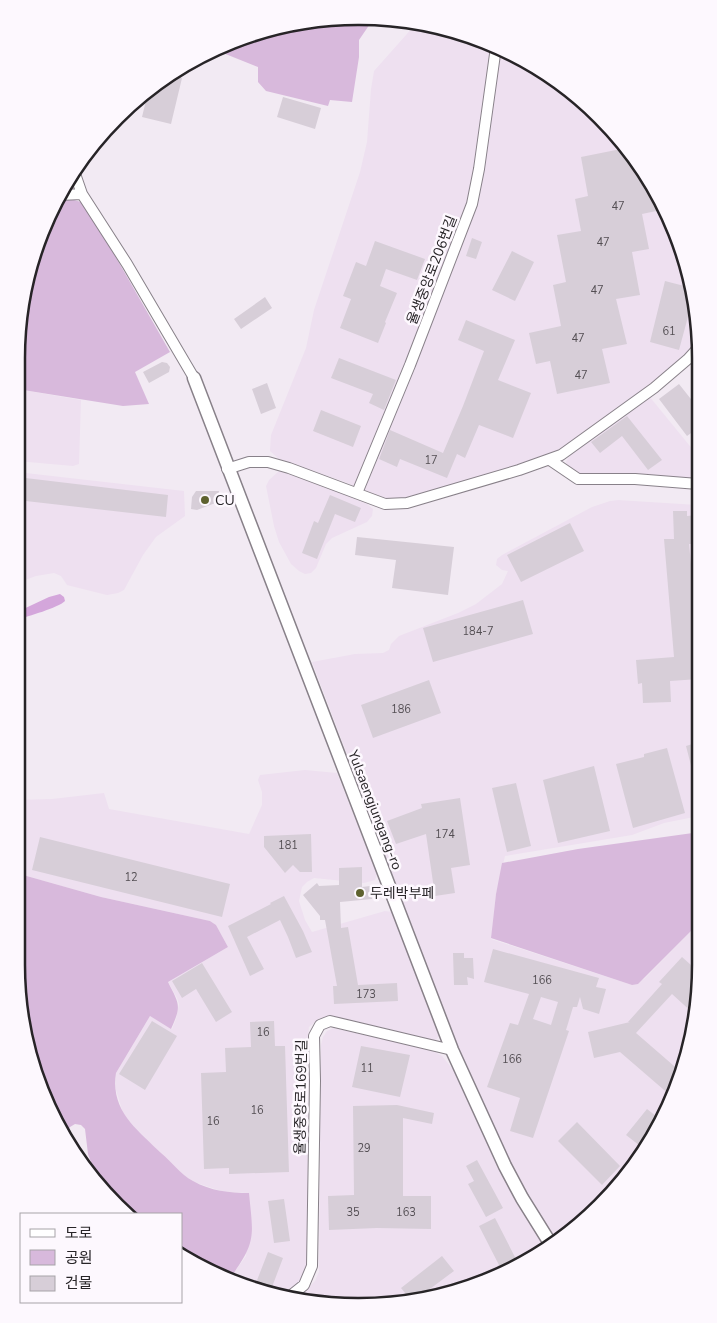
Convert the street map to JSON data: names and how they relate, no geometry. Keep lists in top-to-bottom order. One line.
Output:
{"streets":{"street":["율생중앙로206번길","Yulsaengjungang-ro","율생중앙로169번길"]},"crossings":[["Yulsaengjungang-ro","율생중앙로169번길"]],"places":["CU","두레박부페"],"house_numbers":["47","47","47","61","47","47","17","184-7","186","174","181","12","166","173","16","166","11","16","16","29","35","163"],"legend":["도로","공원","건물"]}
